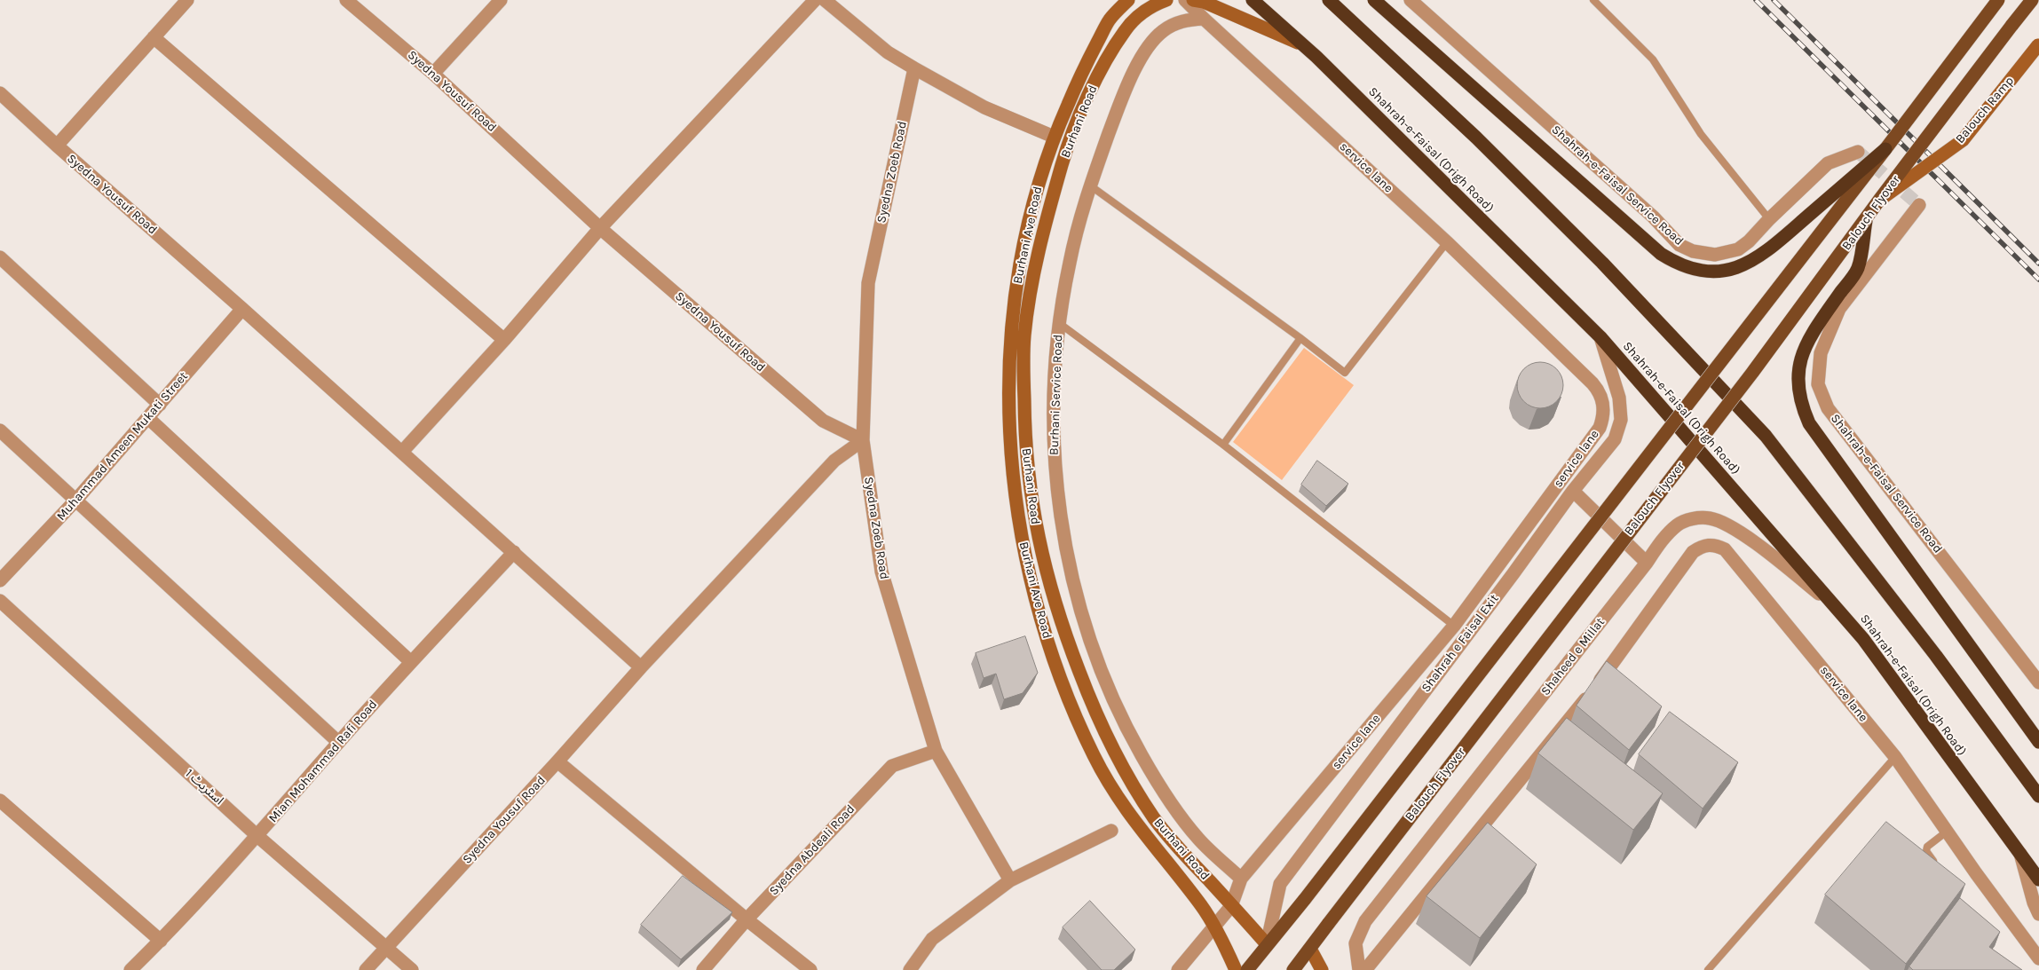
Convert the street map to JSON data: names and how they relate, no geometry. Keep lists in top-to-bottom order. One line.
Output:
{"streets":{"highway":["Shahrah-e-Faisal (Drigh Road)"],"main road":["Balouch Flyover"],"street":["Syedna Yousuf Road","Balouch Ramp","Burhani Road","service lane","Syedna Zoeb Road","Shahrah-e-Faisal Service Road","Burhani Ave Road","Burhani Service Road","Muhammad Ameen Mukati Street","Shahrah e Faisal Exit","Shaheed e Millat","Mian Mohammad Rafi Road","اسٹریٹ 1","Syedna Abdeali Road"]},"crossings":[["Syedna Yousuf Road","Syedna Zoeb Road"],["Syedna Yousuf Road","Muhammad Ameen Mukati Street"],["Syedna Yousuf Road","Mian Mohammad Rafi Road"],["Syedna Yousuf Road","اسٹریٹ 1"],["Balouch Ramp","Balouch Flyover"],["Burhani Road","service lane"],["Burhani Road","Burhani Ave Road"],["Burhani Road","Shahrah e Faisal Exit"],["Shahrah-e-Faisal (Drigh Road)","Shahrah e Faisal Exit"],["Shahrah-e-Faisal (Drigh Road)","Shaheed e Millat"],["service lane","Burhani Ave Road"],["service lane","Burhani Service Road"],["Syedna Zoeb Road","Syedna Abdeali Road"],["Mian Mohammad Rafi Road","اسٹریٹ 1"]]}
